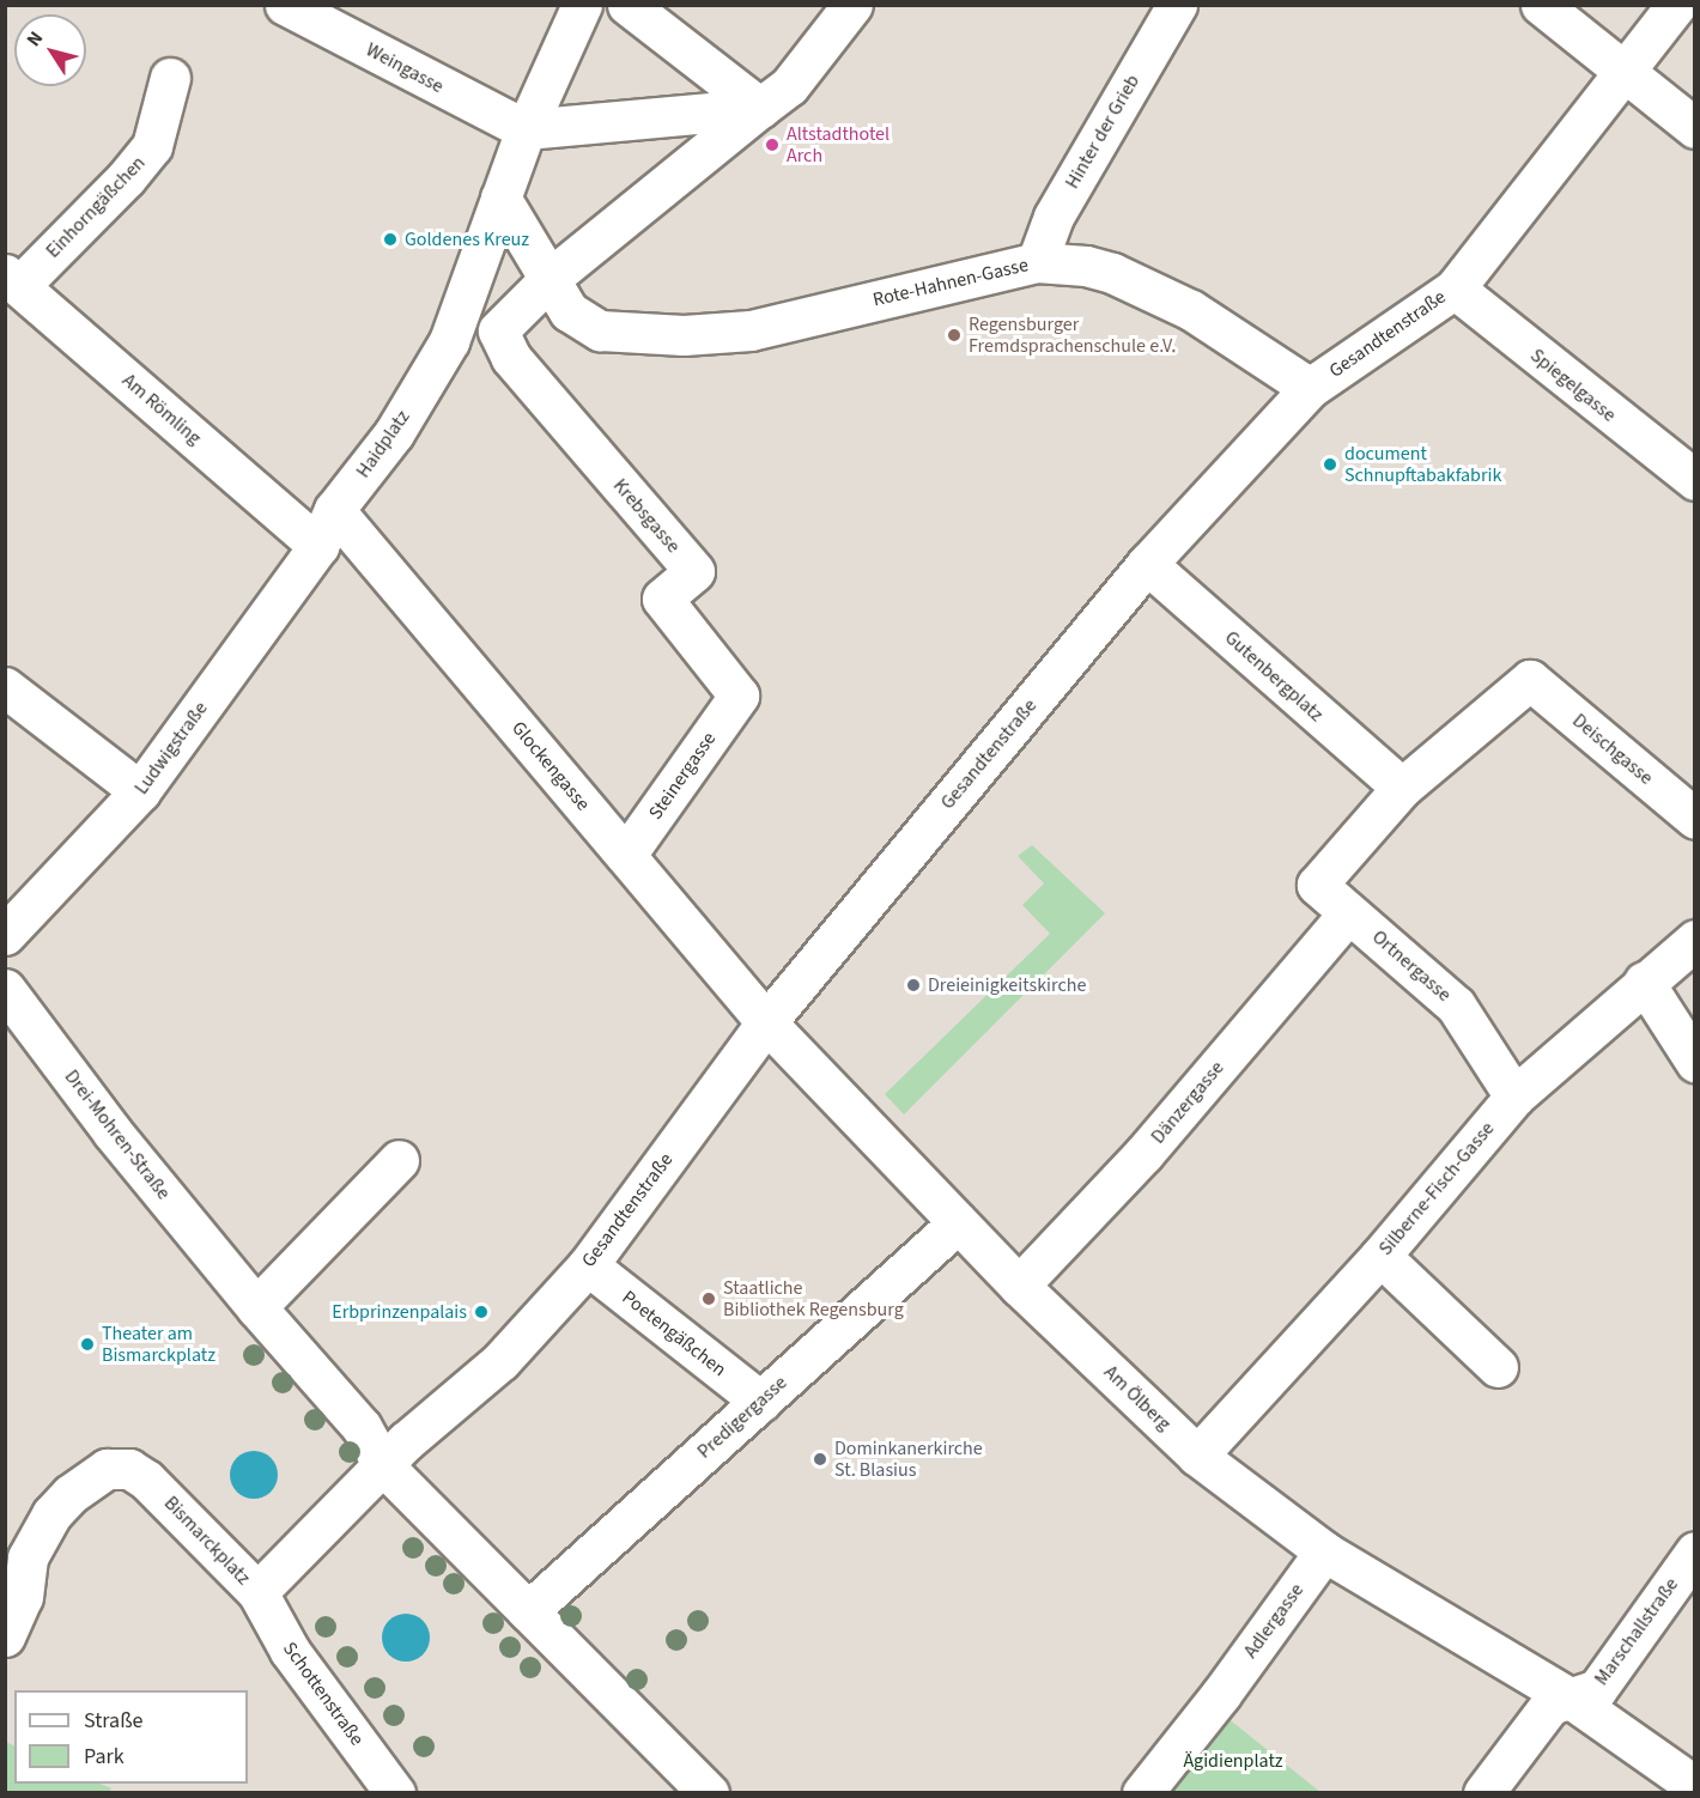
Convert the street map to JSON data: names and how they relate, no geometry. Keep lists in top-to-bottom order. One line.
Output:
{"streets":{"street":["Weingasse","Hinter der Grieb","Einhorngäßchen","Rote-Hahnen-Gasse","Gesandtenstraße","Spiegelgasse","Am Römling","Haidplatz","Krebsgasse","Gutenbergplatz","Ludwigstraße","Deischgasse","Glockengasse","Steinergasse","Ortnergasse","Dänzergasse","Drei-Mohren-Straße","Silberne-Fisch-Gasse","Poetengäßchen","Am Ölberg","Predigergasse","Bismarckplatz","Adlergasse","Marschallstraße","Schottenstraße"]},"crossings":[["Weingasse","Haidplatz"],["Hinter der Grieb","Rote-Hahnen-Gasse"],["Einhorngäßchen","Am Römling"],["Rote-Hahnen-Gasse","Gesandtenstraße"],["Gesandtenstraße","Spiegelgasse"],["Gesandtenstraße","Gutenbergplatz"],["Gesandtenstraße","Glockengasse"],["Gesandtenstraße","Poetengäßchen"],["Gesandtenstraße","Am Ölberg"],["Gesandtenstraße","Bismarckplatz"],["Am Römling","Haidplatz"],["Am Römling","Ludwigstraße"],["Haidplatz","Ludwigstraße"],["Haidplatz","Glockengasse"],["Krebsgasse","Steinergasse"],["Gutenbergplatz","Deischgasse"],["Gutenbergplatz","Ortnergasse"],["Deischgasse","Ortnergasse"],["Glockengasse","Steinergasse"],["Glockengasse","Am Ölberg"],["Ortnergasse","Dänzergasse"],["Ortnergasse","Silberne-Fisch-Gasse"],["Dänzergasse","Am Ölberg"],["Silberne-Fisch-Gasse","Am Ölberg"],["Poetengäßchen","Predigergasse"],["Am Ölberg","Predigergasse"],["Am Ölberg","Adlergasse"],["Am Ölberg","Marschallstraße"],["Bismarckplatz","Schottenstraße"]],"parks":["Ägidienplatz"],"places":["Altstadthotel Arch","Goldenes Kreuz","Regensburger Fremdsprachenschule e.V.","document Schnupftabakfabrik","Dreieinigkeitskirche","Staatliche Bibliothek Regensburg","Erbprinzenpalais","Theater am Bismarckplatz","Dominkanerkirche St. Blasius"],"legend":["Straße","Park"],"north":"top left"}
